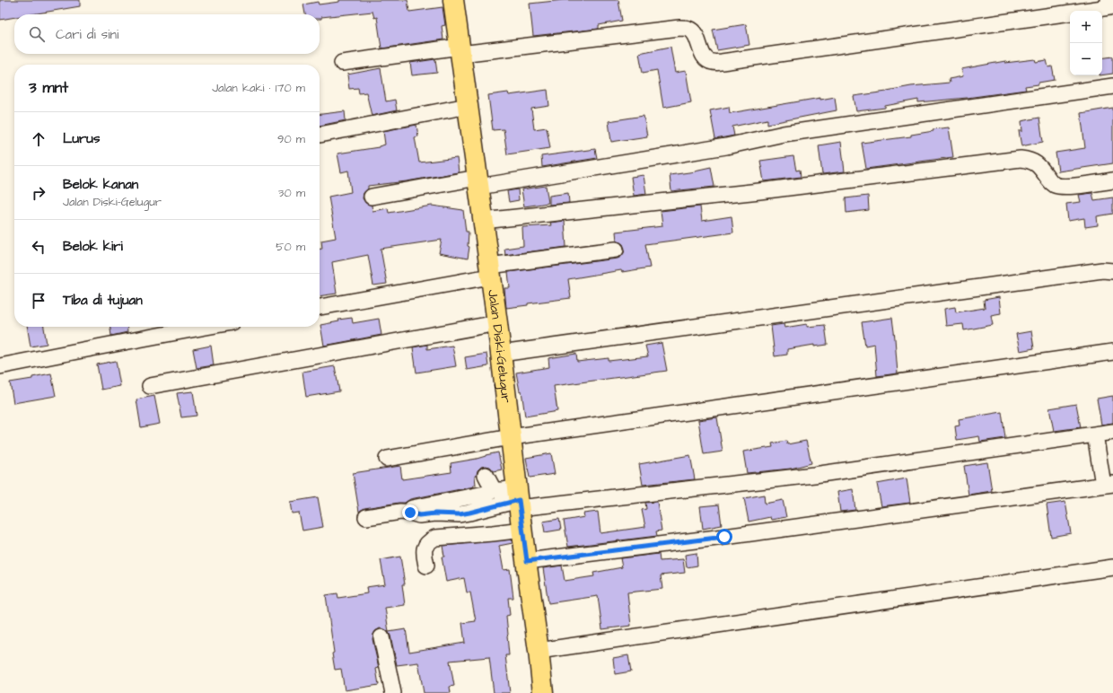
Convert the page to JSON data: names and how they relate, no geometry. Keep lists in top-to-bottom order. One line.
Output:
{"streets":{"main road":["Jalan Diski–Gelugur"]},"page":{"map_buttons":["+","−"],"search":"Cari di sini","heading":["3 mnt","Jalan kaki · 170 m"],"list":[["Lurus","90 m"],["Belok kanan","Jalan Diski–Gelugur","30 m"],["Belok kiri","50 m"],"Tiba di tujuan"]}}
